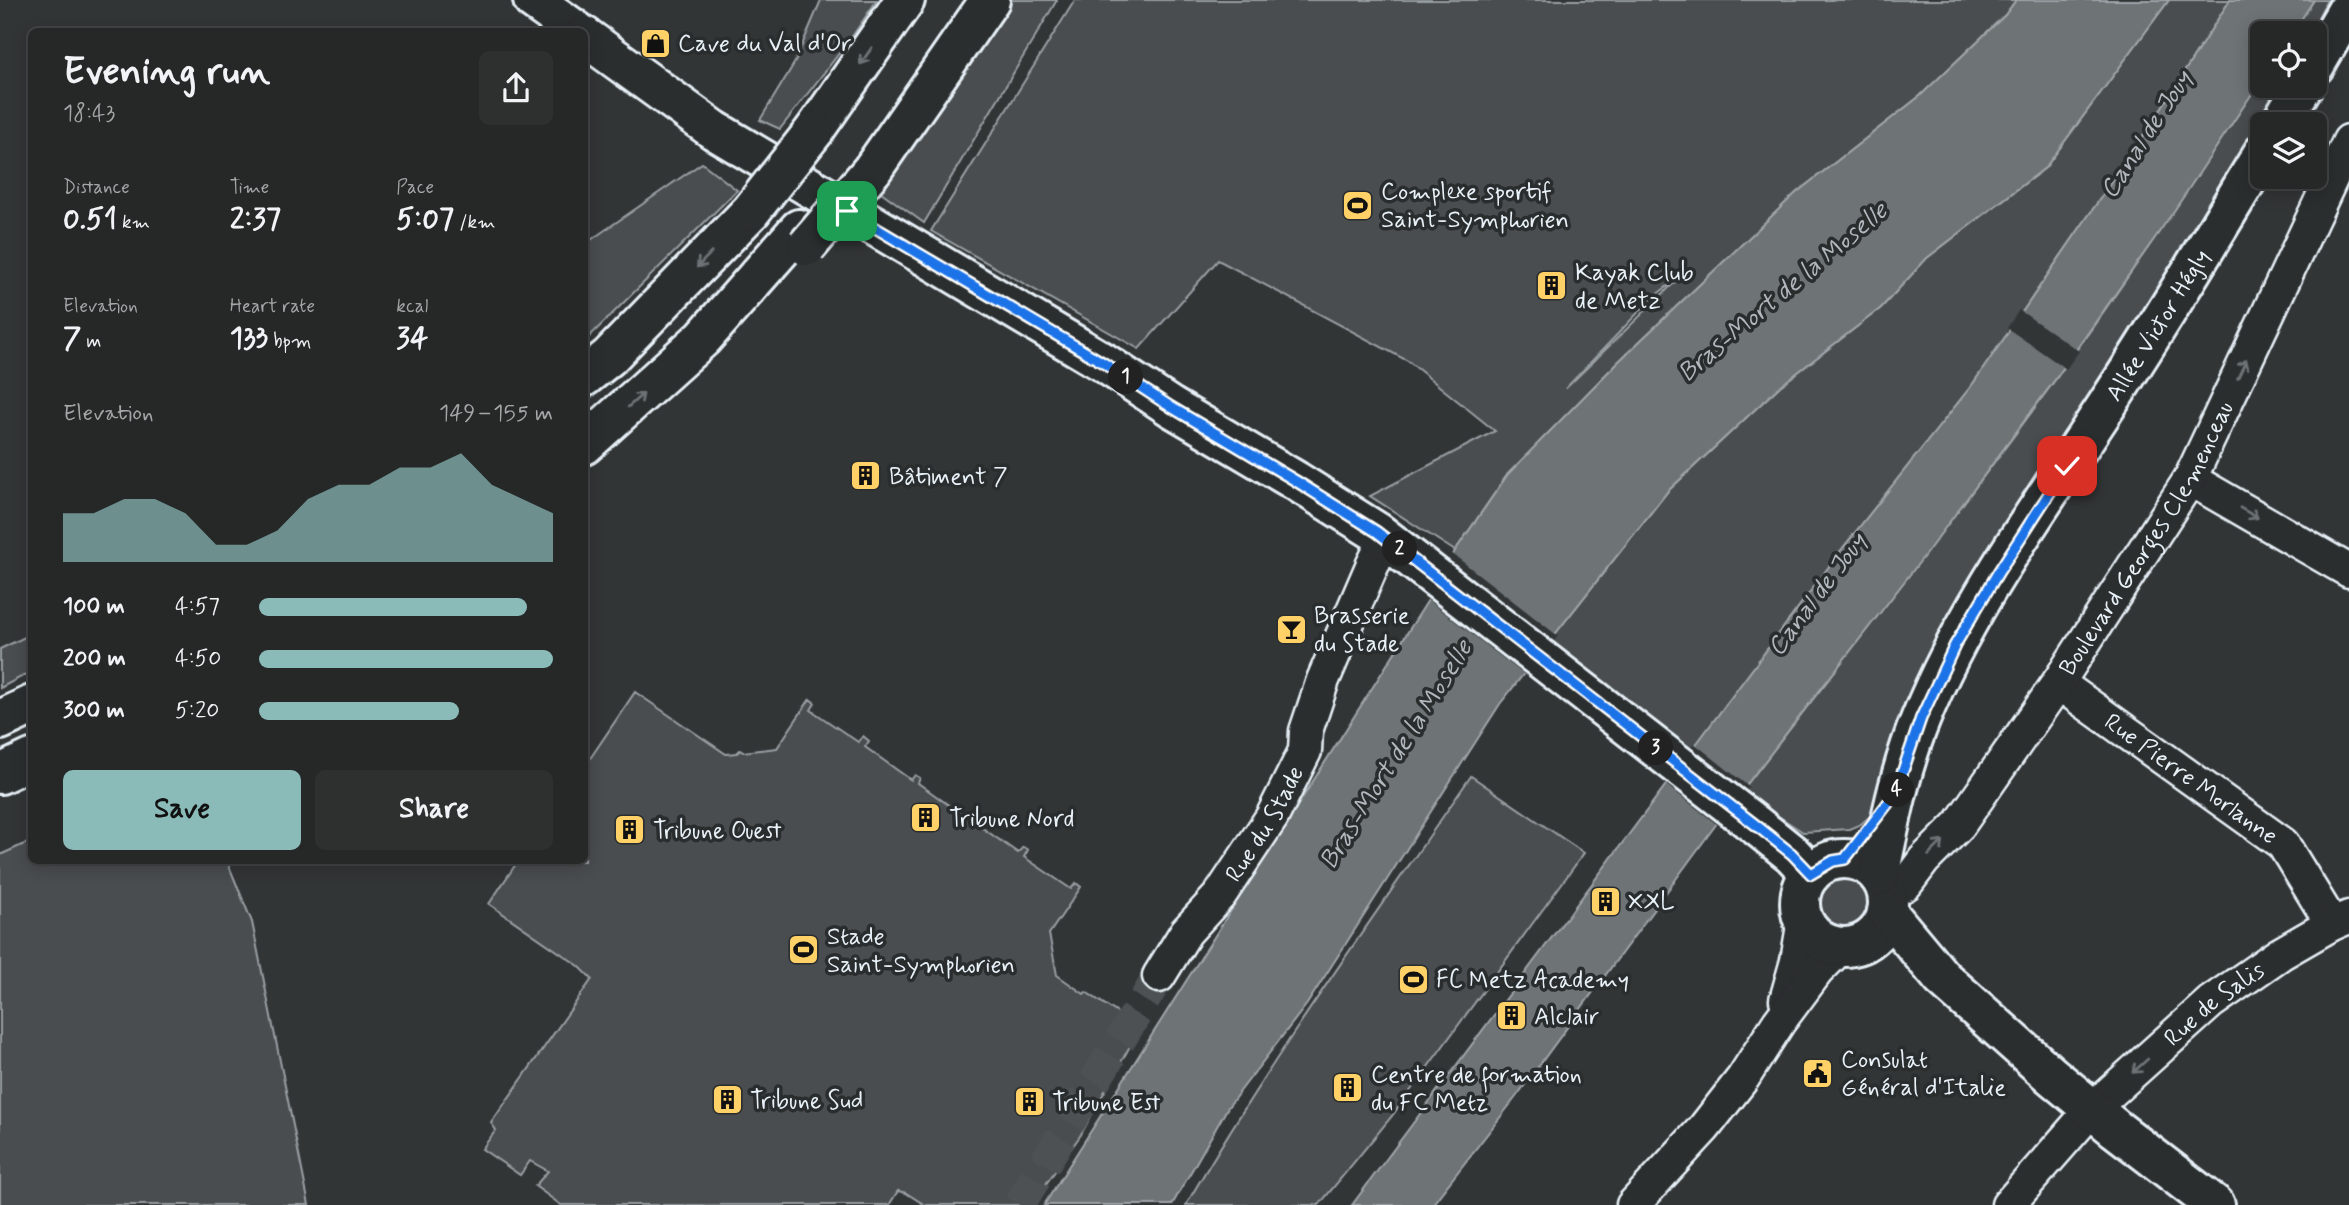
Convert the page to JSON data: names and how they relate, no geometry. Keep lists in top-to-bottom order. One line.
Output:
{"streets":{"main road":["Allée Victor Hégly"],"street":["Boulevard Georges Clemenceau","Rue Pierre Morlanne","Rue du Stade","Rue de Salis"]},"crossings":[["Allée Victor Hégly","Boulevard Georges Clemenceau"],["Boulevard Georges Clemenceau","Rue Pierre Morlanne"],["Rue Pierre Morlanne","Rue de Salis"]],"one_way":["Boulevard Georges Clemenceau","Rue de Salis"],"water":["Canal de Jouy","Bras-Mort de la Moselle"],"places":{"shop":["Cave du Val d'Or"],"sports":["Complexe sportif Saint-Symphorien","Stade Saint-Symphorien","FC Metz Academy"],"building":["Kayak Club de Metz","Bâtiment 7","Tribune Nord","Tribune Ouest","XXL","Alclair","Centre de formation du FC Metz","Tribune Sud","Tribune Est"],"bar":["Brasserie du Stade"],"public building":["Consulat Général d'Italie"]},"page":{"heading":["Evening run","18:43"],"stats":[["Distance","0.51 km"],["Time","2:37"],["Pace","5:07 /km"],["Elevation","7 m"],["Heart rate","133 bpm"],["kcal","34"]],"pins":["1","2","3","4"],"chart":["Elevation","149–155 m"],"list":[{"name":"100 m","note":"4:57"},{"name":"200 m","note":"4:50"},{"name":"300 m","note":"5:20"}],"buttons":["Save","Share"]}}
